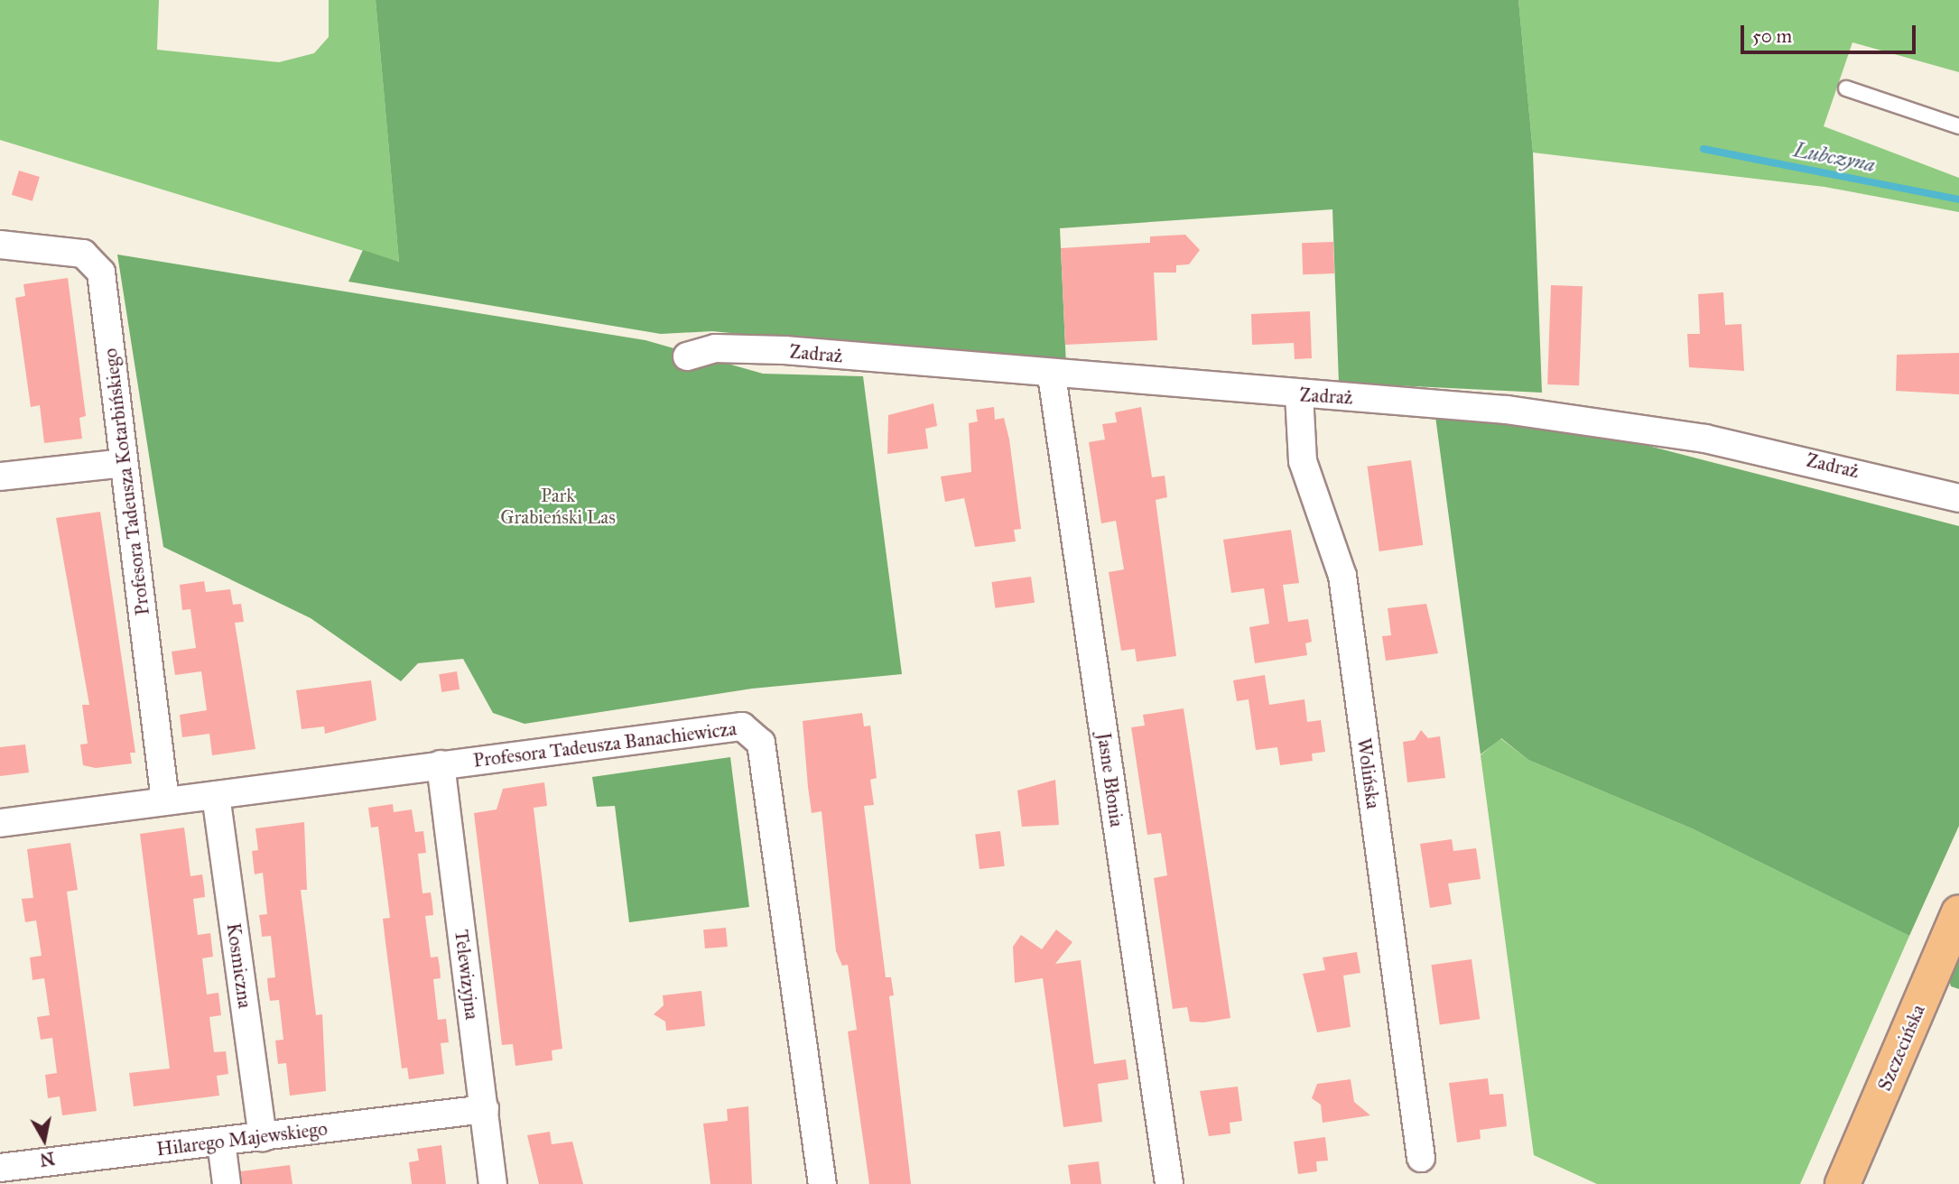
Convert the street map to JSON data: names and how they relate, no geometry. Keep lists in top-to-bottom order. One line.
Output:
{"streets":{"main road":["Szczecińska"],"street":["Zadraż","Profesora Tadeusza Kotarbińskiego","Profesora Tadeusza Banachiewicza","Wolińska","Jasne Błonia","Kosmiczna","Telewizyjna","Hilarego Majewskiego"]},"crossings":[["Zadraż","Wolińska"],["Zadraż","Jasne Błonia"],["Profesora Tadeusza Kotarbińskiego","Profesora Tadeusza Banachiewicza"],["Profesora Tadeusza Banachiewicza","Kosmiczna"],["Profesora Tadeusza Banachiewicza","Telewizyjna"],["Kosmiczna","Hilarego Majewskiego"],["Telewizyjna","Hilarego Majewskiego"]],"water":["Lubczyna"],"parks":["Park Grabieński Las"],"scale_bar":"50 m","north":"bottom"}
